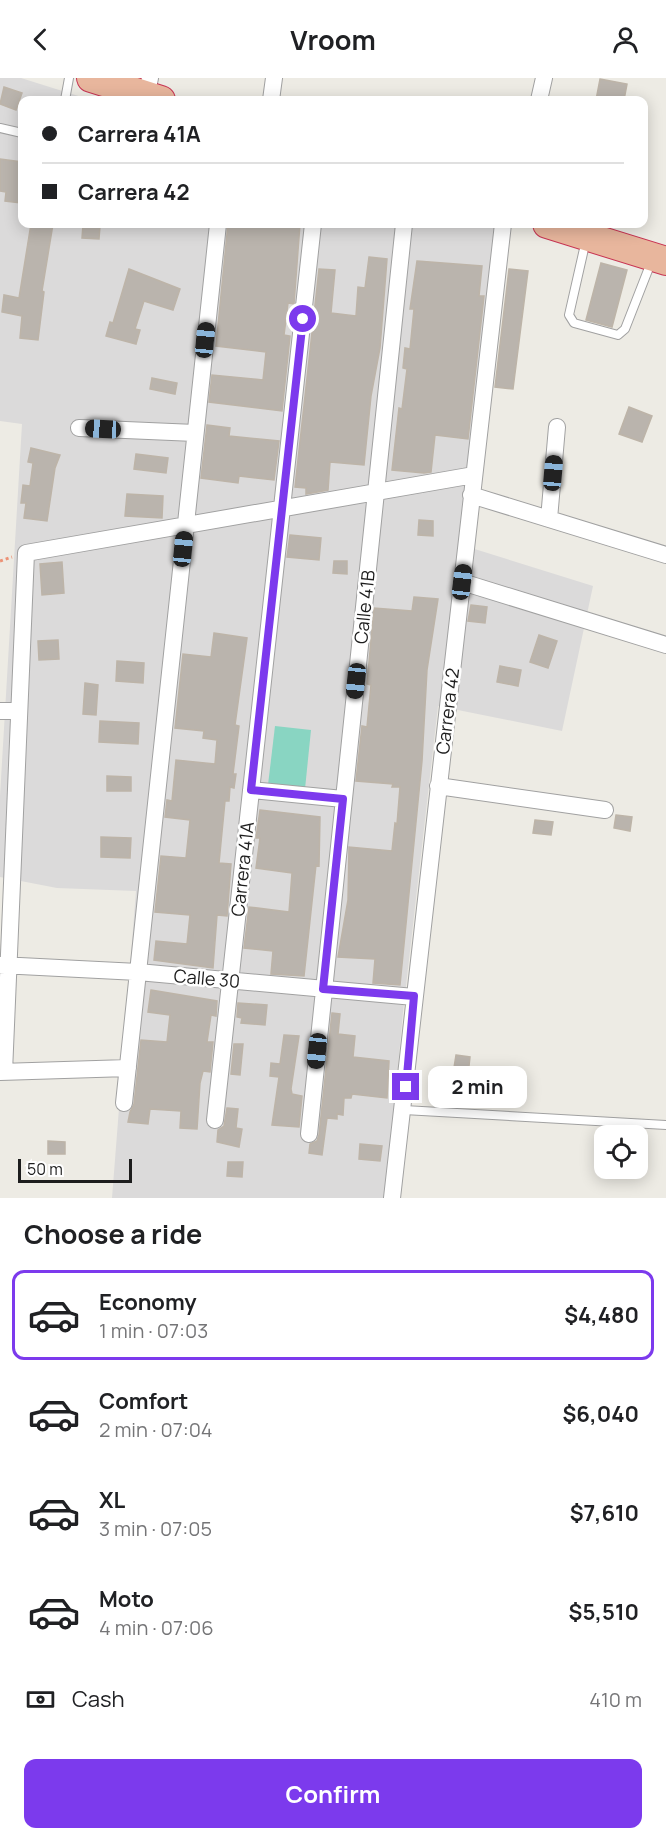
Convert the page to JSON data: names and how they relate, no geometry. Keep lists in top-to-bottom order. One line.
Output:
{"streets":{"street":["Calle 41B","Carrera 42","Carrera 41A","Calle 30"]},"crossings":[["Calle 41B","Calle 30"],["Carrera 42","Calle 30"],["Carrera 41A","Calle 30"]],"scale_bar":"50 m","page":{"header":"Vroom","banner":["Carrera 41A","Carrera 42"],"bubble":"2 min","scale":"50 m","heading":"Choose a ride","list":[{"name":"Economy","note":"1 min · 07:03","value":"$4,480"},{"name":"Comfort","note":"2 min · 07:04","value":"$6,040"},{"name":"XL","note":"3 min · 07:05","value":"$7,610"},{"name":"Moto","note":"4 min · 07:06","value":"$5,510"}],"pay":["Cash","410 m"],"buttons":"Confirm"}}
